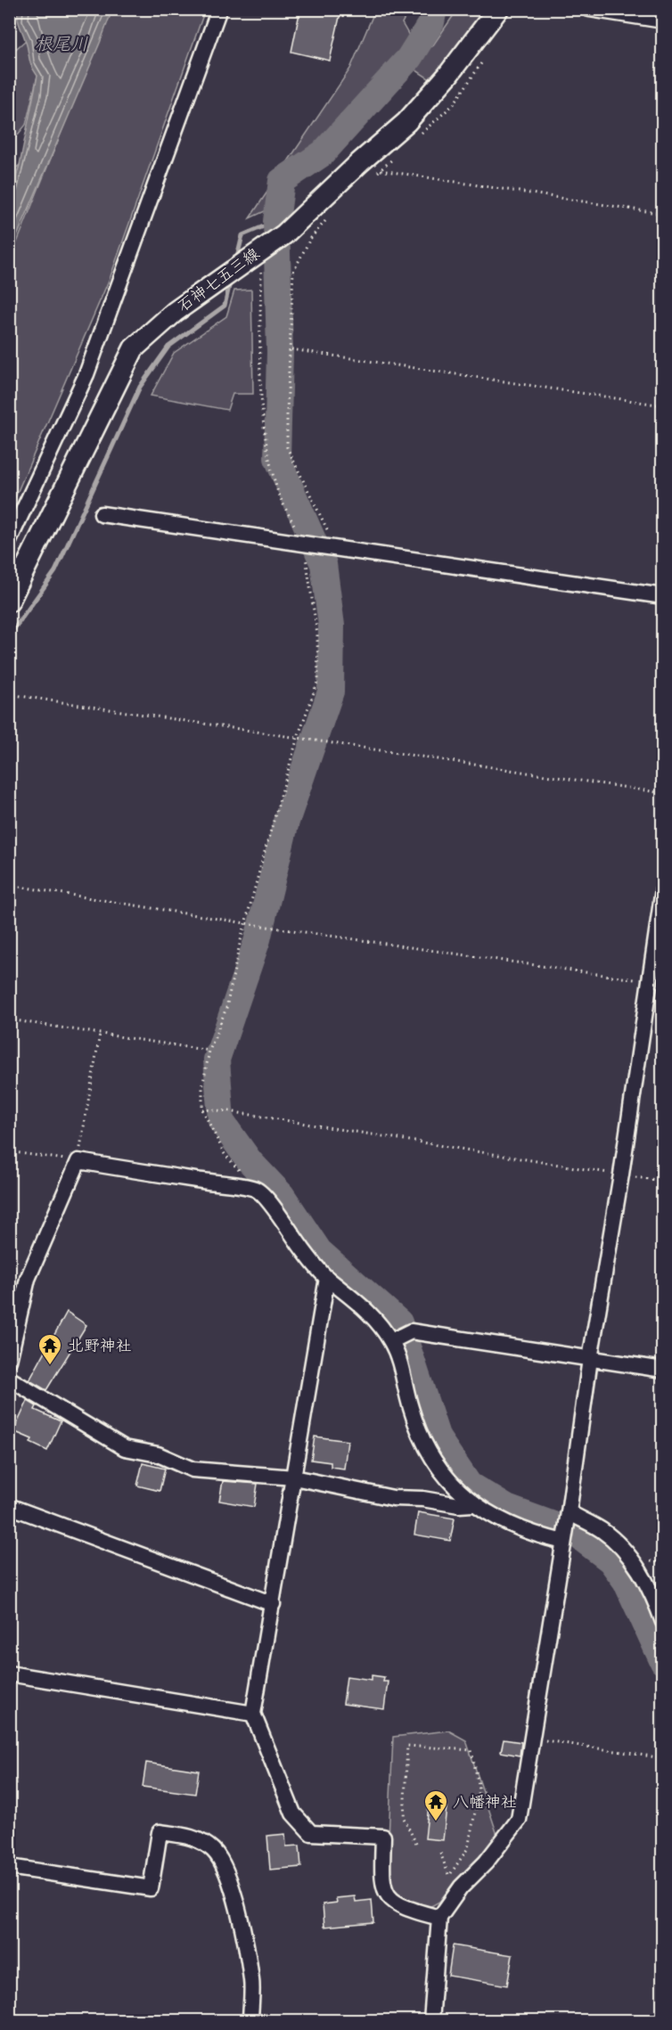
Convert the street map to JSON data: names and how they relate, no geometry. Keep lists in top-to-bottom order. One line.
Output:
{"streets":{"main road":["石神七五三線"]},"water":["根尾川"],"places":{"temple":["北野神社","八幡神社"]}}
